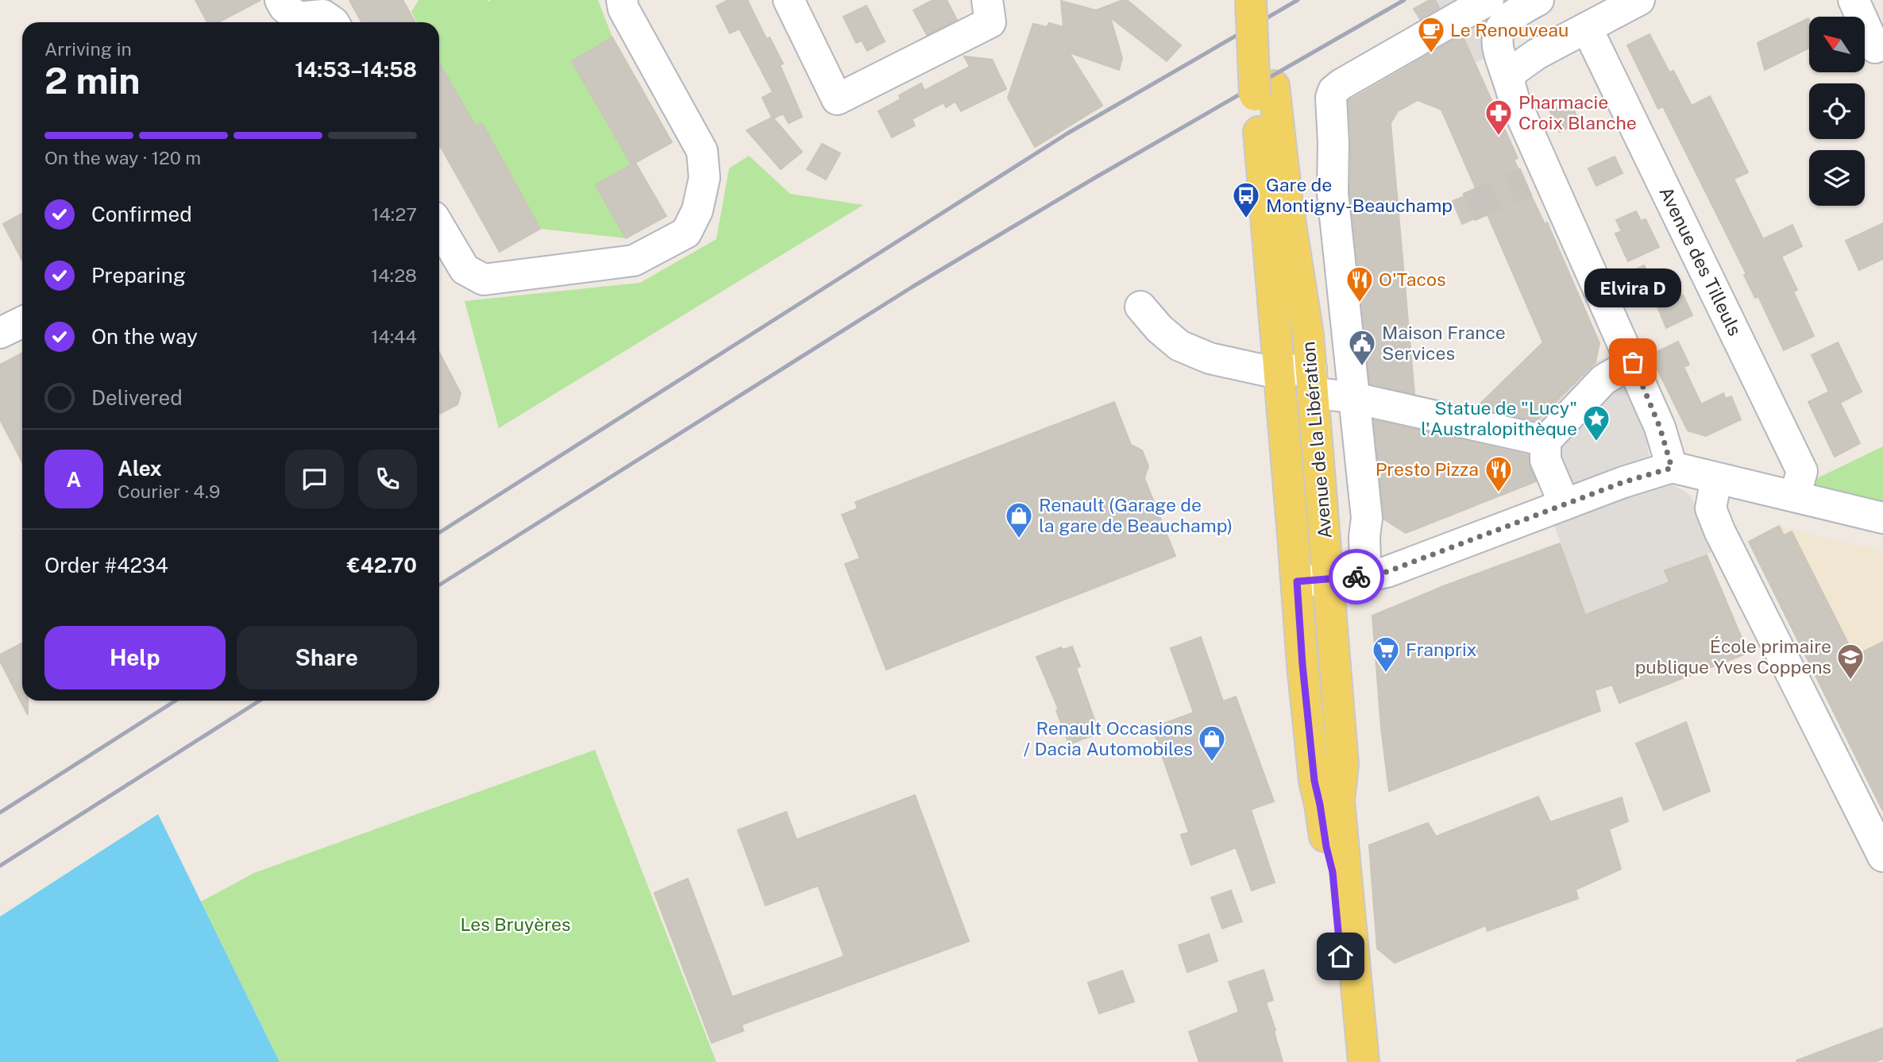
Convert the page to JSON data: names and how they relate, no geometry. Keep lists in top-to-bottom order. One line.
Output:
{"streets":{"main road":["Avenue de la Libération"],"street":["Avenue des Tilleuls"]},"parks":["Les Bruyères"],"places":{"cafe":["Le Renouveau"],"pharmacy":["Pharmacie Croix Blanche"],"bus stop":["Gare de Montigny-Beauchamp"],"restaurant":["O'Tacos","Presto Pizza"],"other":["Elvira D"],"public building":["Maison France Services"],"place":["Statue de \"Lucy\" l'Australopithèque"],"shop":["Renault (Garage de la gare de Beauchamp)","Renault Occasions / Dacia Automobiles"],"supermarket":["Franprix"],"school or university":["École primaire publique Yves Coppens"]},"north":"top left","page":{"heading":["2 min","Arriving in","14:53–14:58"],"panel":["Alex","Courier · 4.9","Order #4234","€42.70"],"bar":"On the way · 120 m","list":[["Confirmed","14:27"],["Preparing","14:28"],["On the way","14:44"],"Delivered"],"bubble":"Elvira D","round":"A","buttons":["Help","Share"]}}
